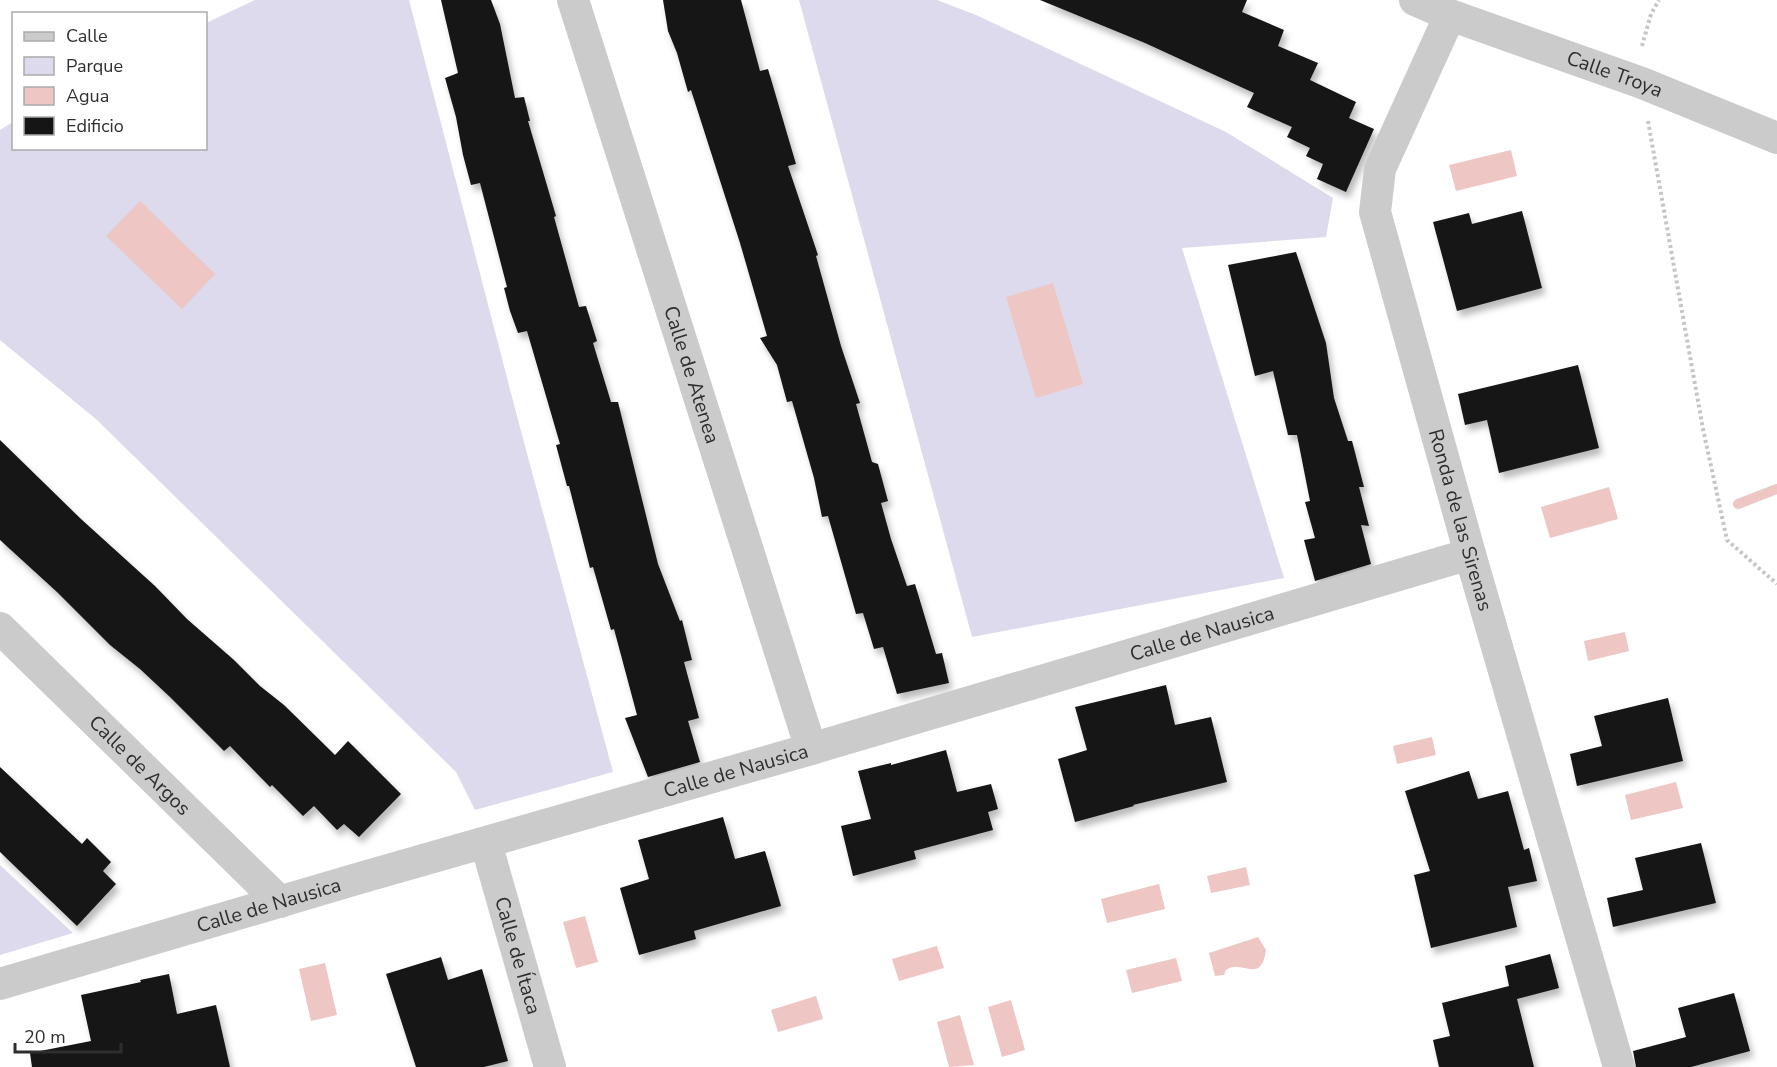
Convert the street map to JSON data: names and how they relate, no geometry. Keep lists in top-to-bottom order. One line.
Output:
{"streets":{"street":["Calle Troya","Calle de Atenea","Ronda de las Sirenas","Calle de Nausica","Calle de Argos","Calle de Ítaca"]},"crossings":[["Calle Troya","Ronda de las Sirenas"],["Calle de Atenea","Calle de Nausica"],["Ronda de las Sirenas","Calle de Nausica"],["Calle de Nausica","Calle de Argos"],["Calle de Nausica","Calle de Ítaca"]],"legend":["Calle","Parque","Agua","Edificio"],"scale_bar":"20 m"}
